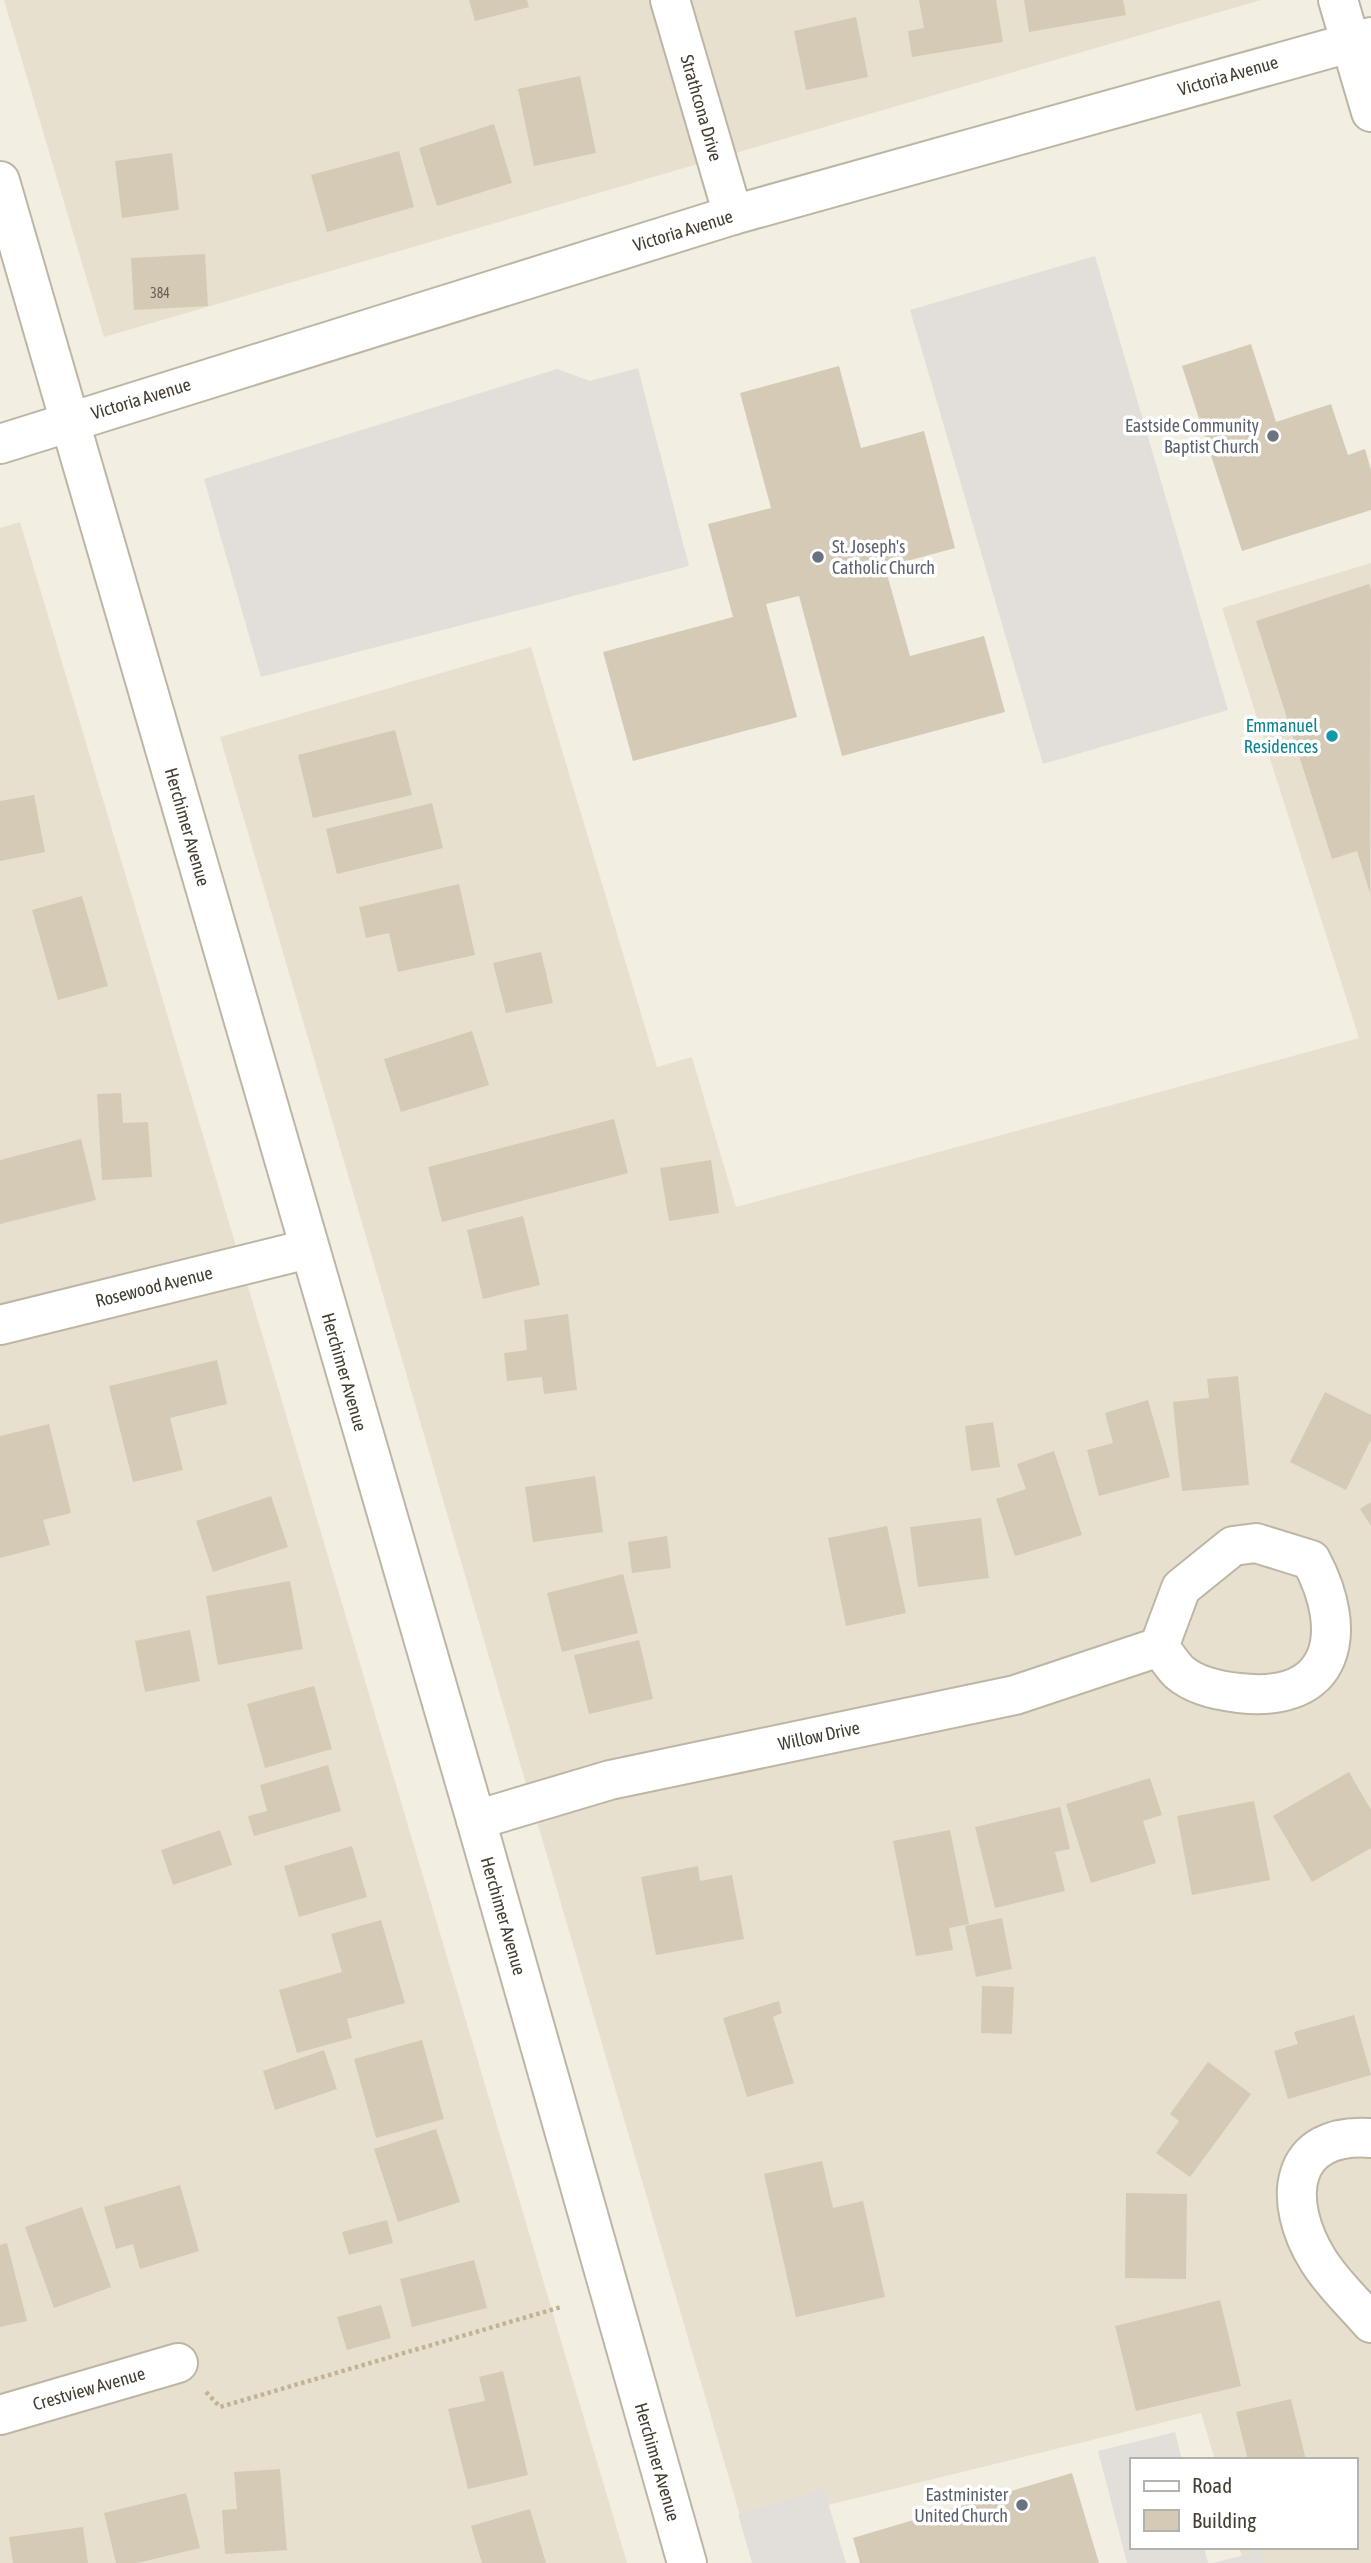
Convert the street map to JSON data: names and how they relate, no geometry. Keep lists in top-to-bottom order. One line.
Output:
{"streets":{"street":["Victoria Avenue","Strathcona Drive","Herchimer Avenue","Rosewood Avenue","Willow Drive","Crestview Avenue"]},"crossings":[["Victoria Avenue","Strathcona Drive"],["Victoria Avenue","Herchimer Avenue"],["Herchimer Avenue","Rosewood Avenue"],["Herchimer Avenue","Willow Drive"]],"places":["Eastside Community Baptist Church","St. Joseph's Catholic Church","Emmanuel Residences","Eastminister United Church"],"house_numbers":["384"],"legend":["Road","Building"]}
